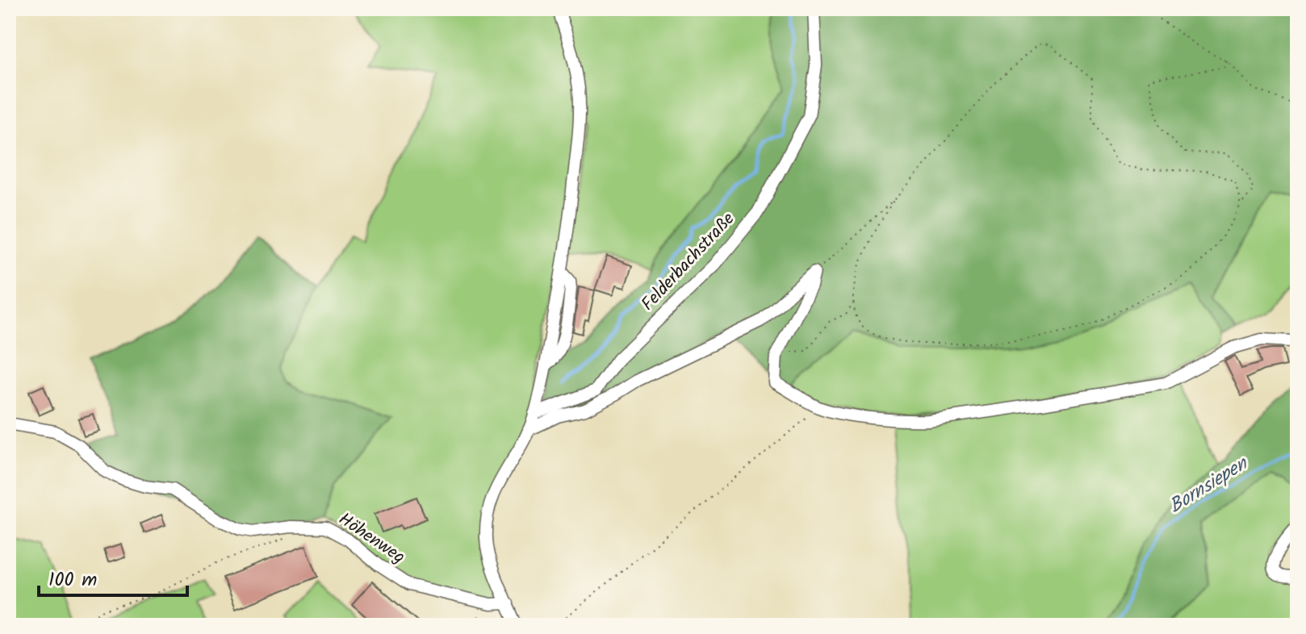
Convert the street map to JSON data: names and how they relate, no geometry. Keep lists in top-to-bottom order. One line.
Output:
{"streets":{"street":["Felderbachstraße","Höhenweg"]},"water":["Bornsiepen"],"scale_bar":"100 m"}
